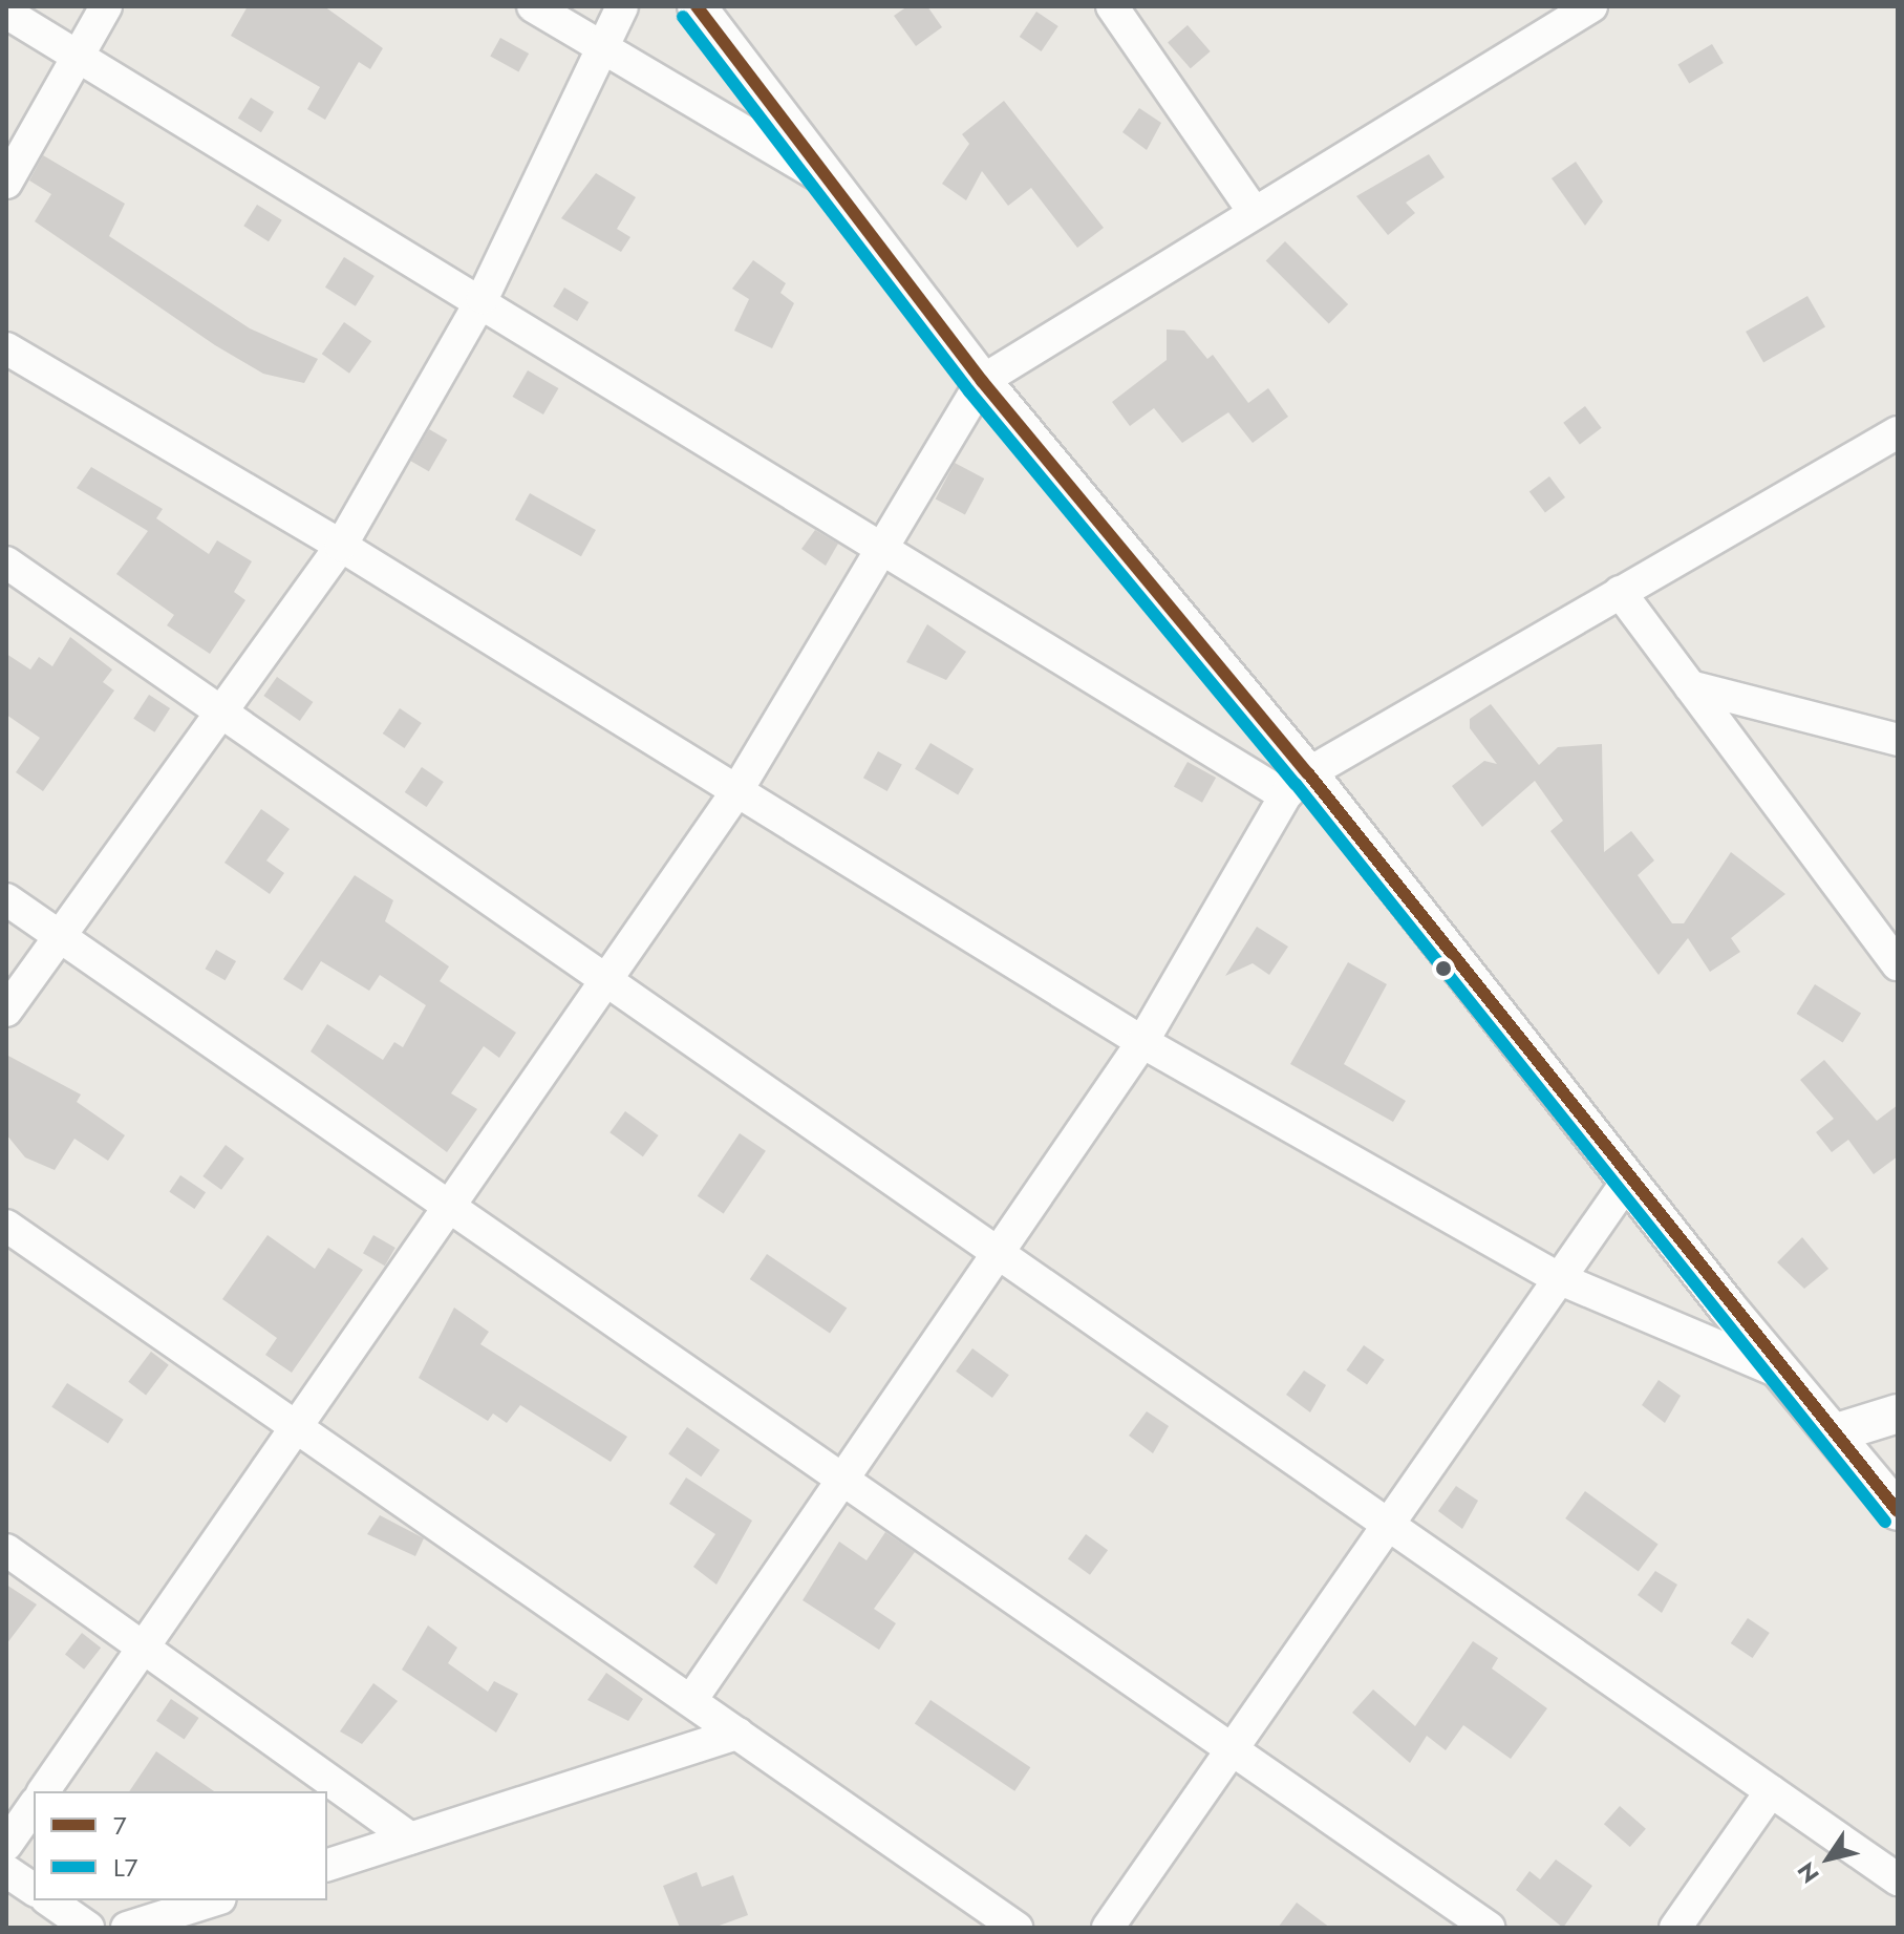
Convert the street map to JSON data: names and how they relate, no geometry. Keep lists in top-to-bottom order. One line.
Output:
{"lines":["transit line 7","transit line L7"],"legend":["7","L7"],"north":"bottom left"}
